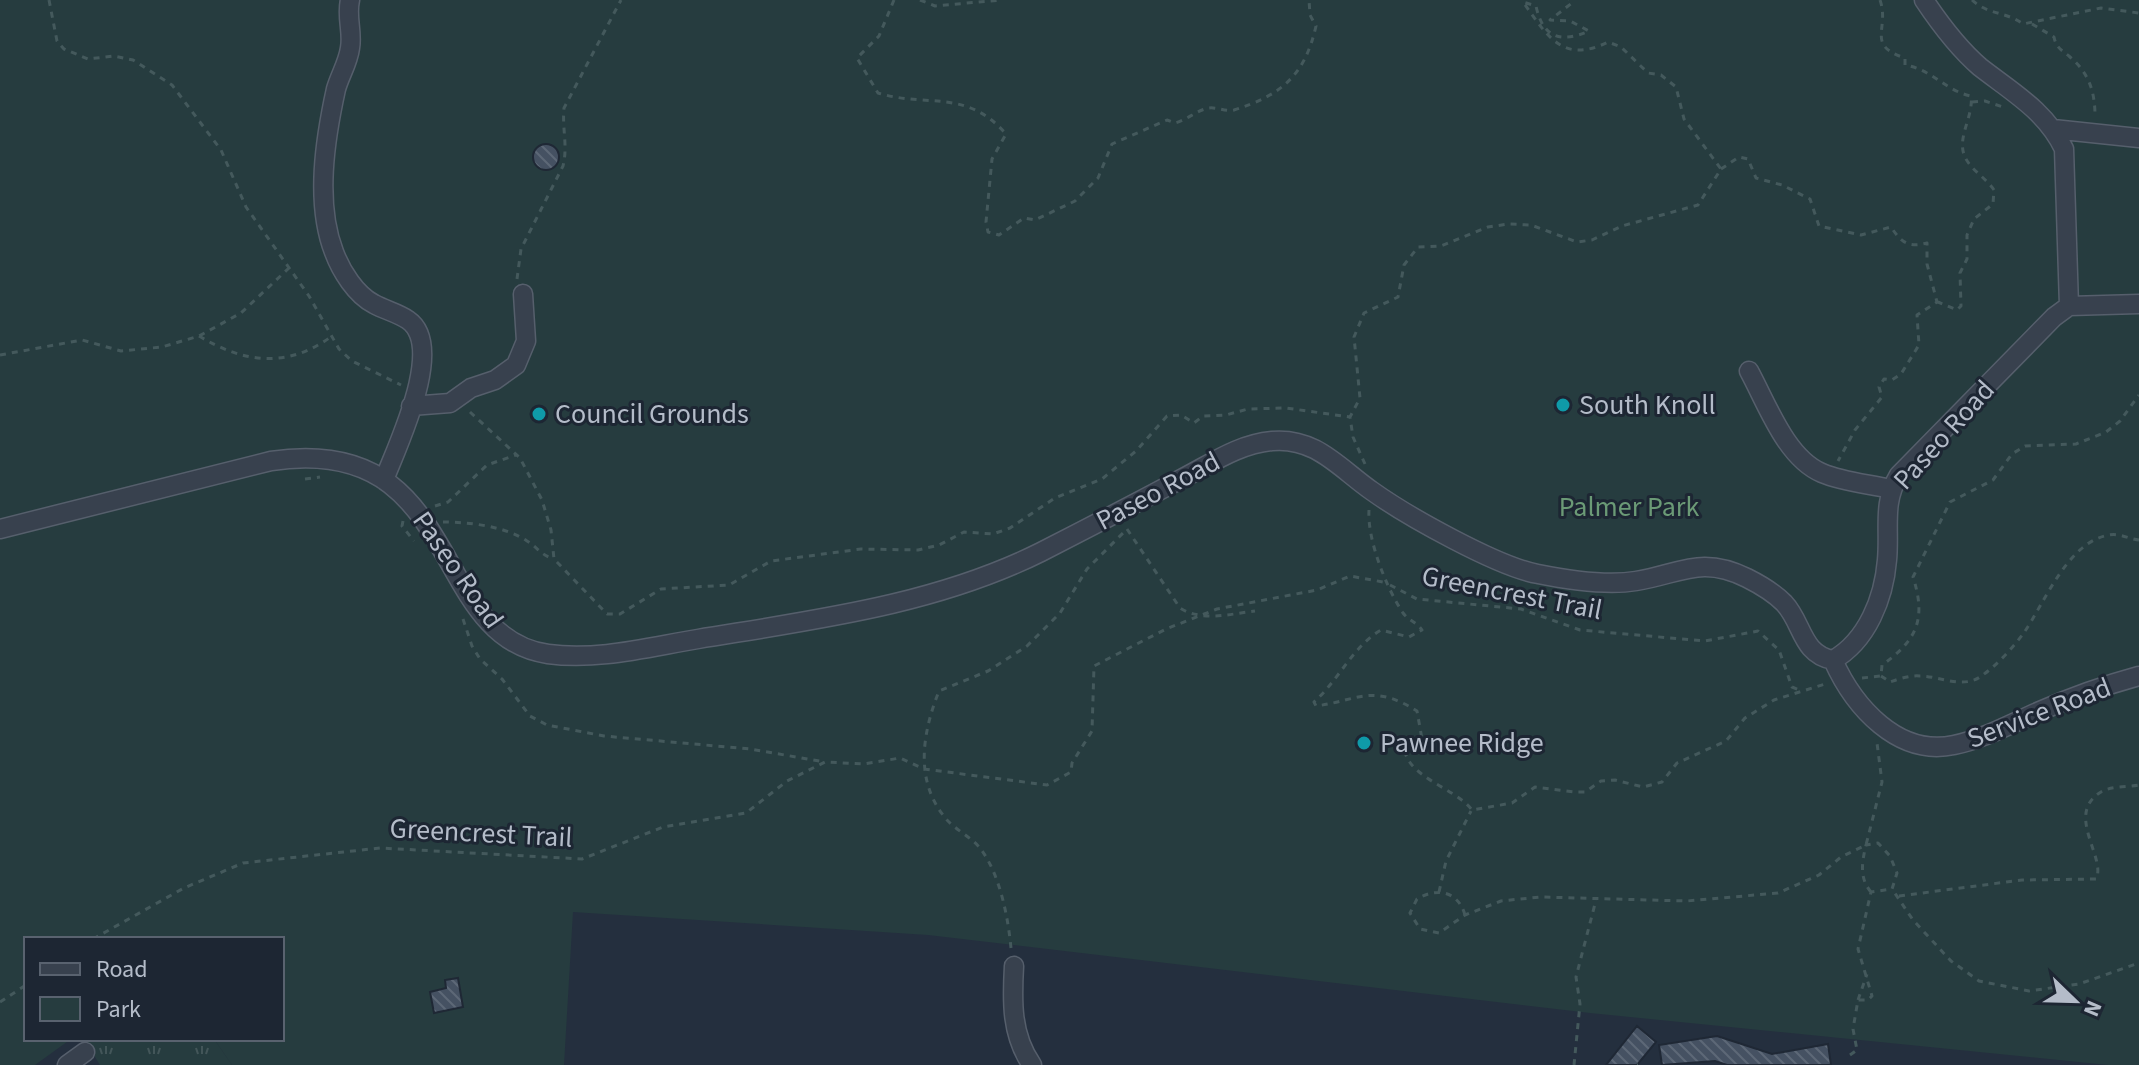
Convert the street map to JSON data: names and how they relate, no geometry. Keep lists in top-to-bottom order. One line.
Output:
{"streets":{"street":["Paseo Road","Service Road"],"path":["Greencrest Trail"]},"crossings":[["Paseo Road","Service Road"]],"parks":["Palmer Park"],"places":["South Knoll","Council Grounds","Pawnee Ridge"],"legend":["Road","Park"],"north":"bottom right"}
